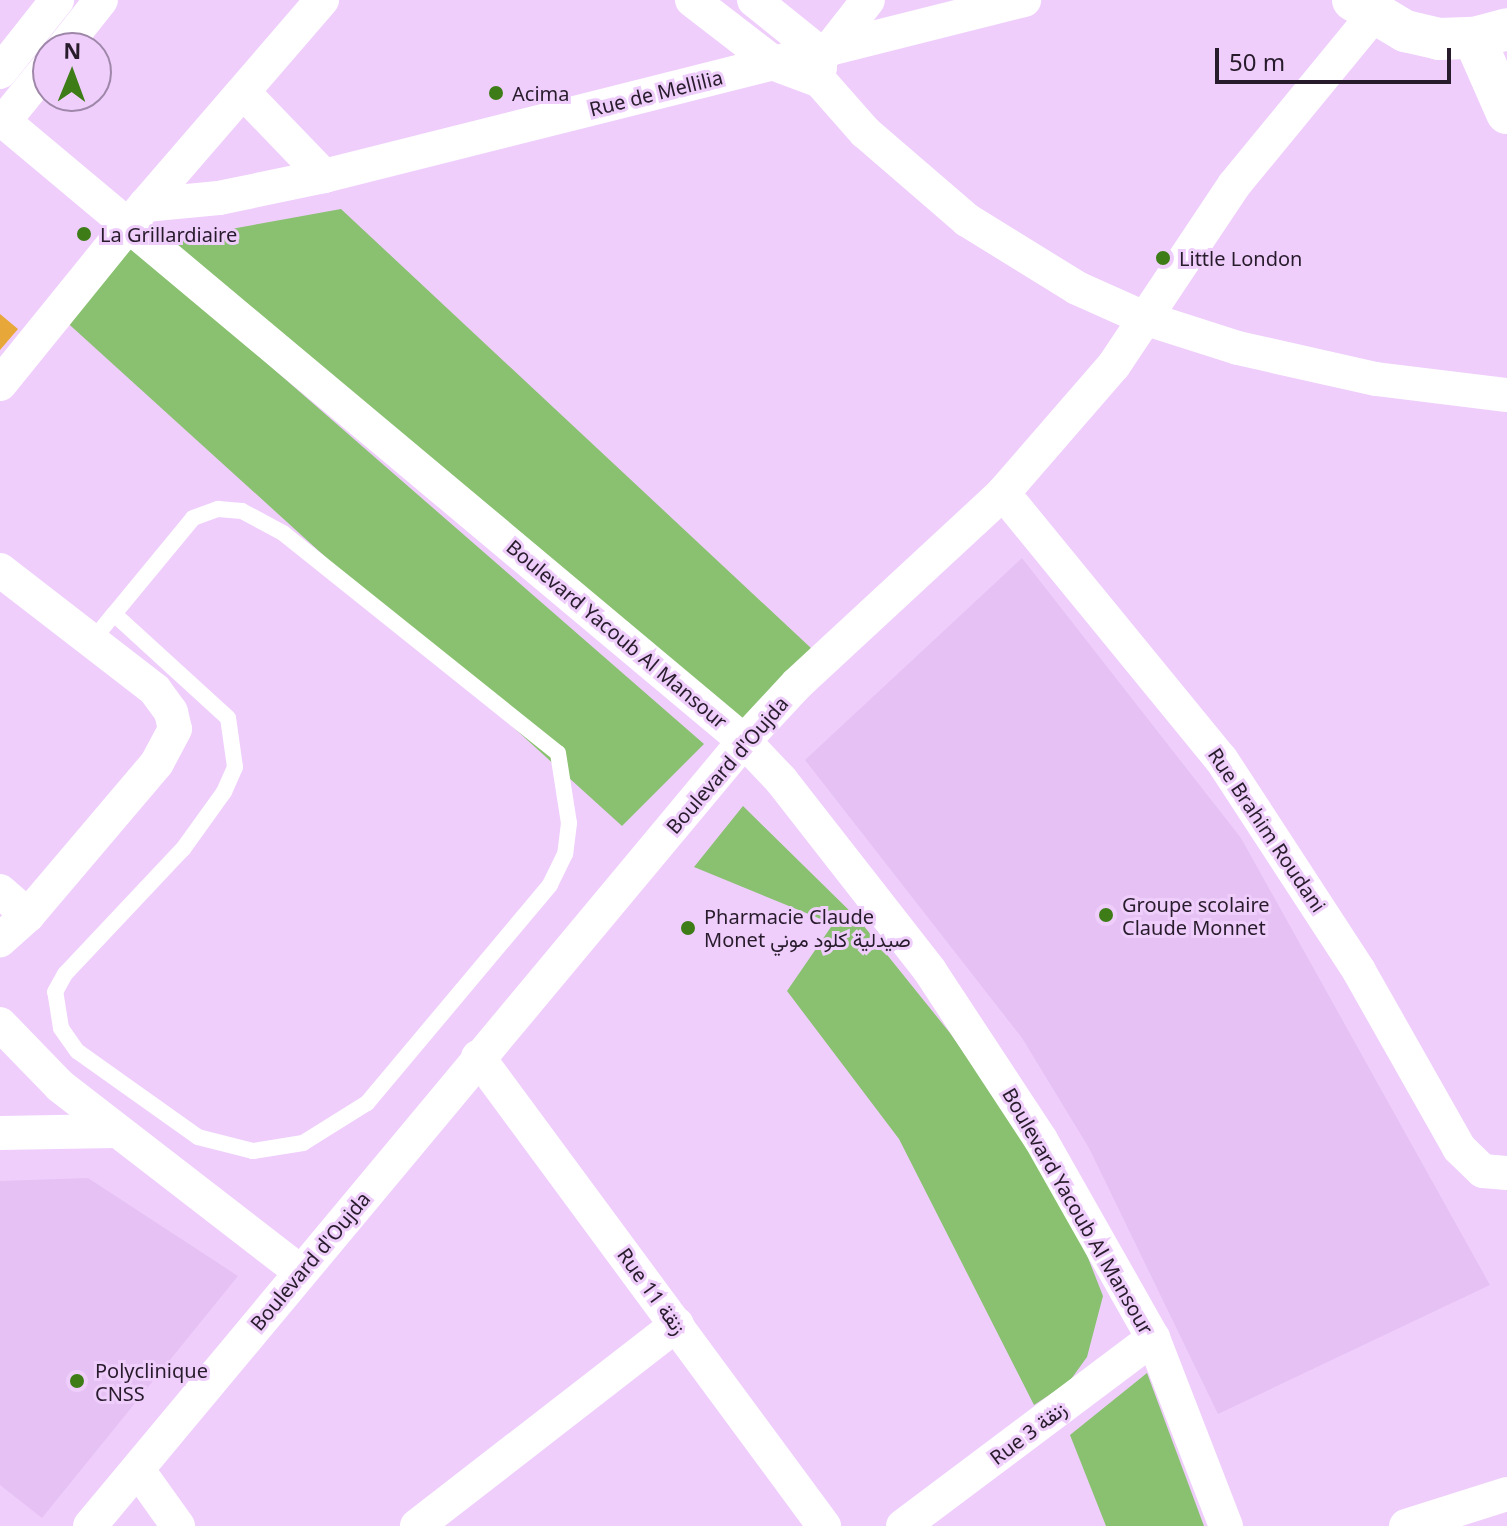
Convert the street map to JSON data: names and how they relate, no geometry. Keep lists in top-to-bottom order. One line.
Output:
{"streets":{"street":["Rue de Mellilia","Boulevard Yacoub Al Mansour","Boulevard d'Oujda","Rue Brahim Roudani","Rue 11 زنقة","Rue 3 زنقة"]},"crossings":[["Rue de Mellilia","Boulevard Yacoub Al Mansour"],["Boulevard Yacoub Al Mansour","Boulevard d'Oujda"],["Boulevard Yacoub Al Mansour","Rue 3 زنقة"],["Boulevard d'Oujda","Rue Brahim Roudani"],["Boulevard d'Oujda","Rue 11 زنقة"]],"places":["Acima","La Grillardiaire","Little London","Groupe scolaire Claude Monnet","Pharmacie Claude Monet صيدلية كلود موني","Polyclinique CNSS"],"scale_bar":"50 m","north":"top"}
